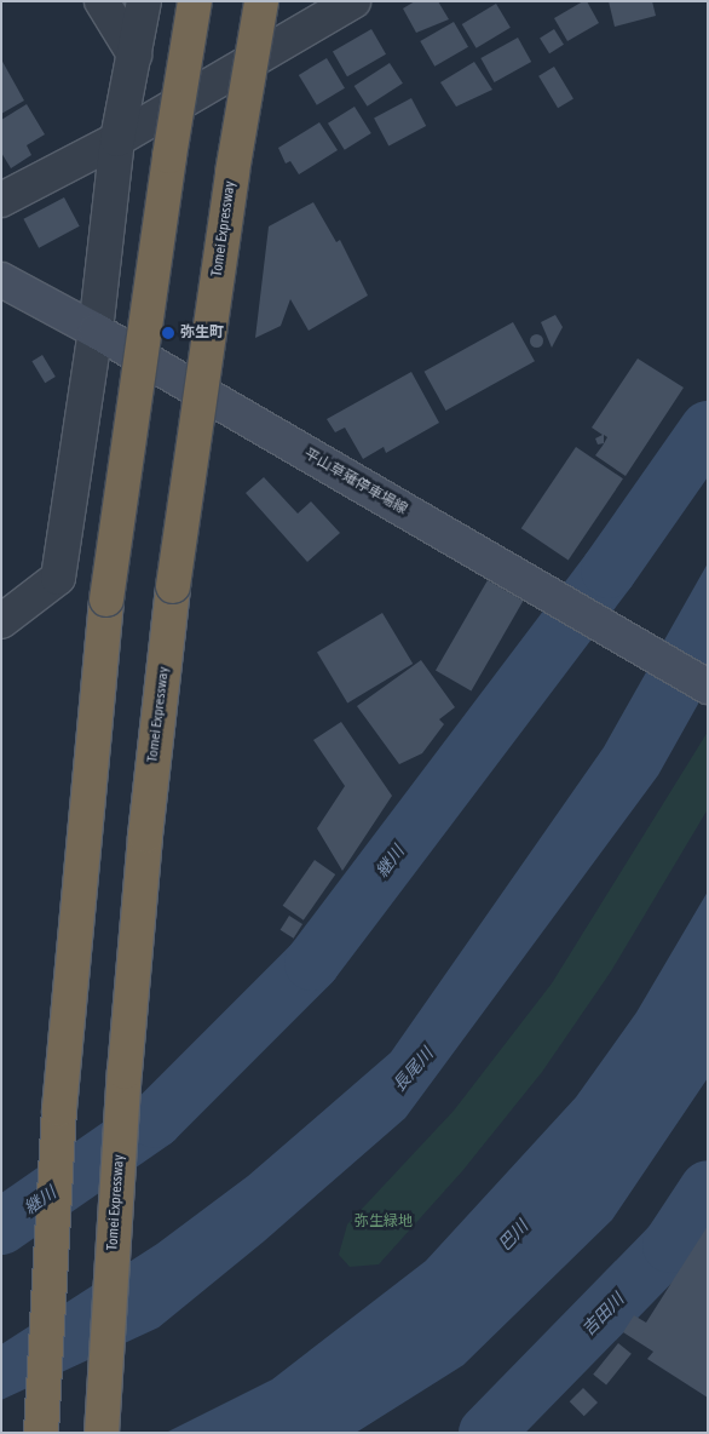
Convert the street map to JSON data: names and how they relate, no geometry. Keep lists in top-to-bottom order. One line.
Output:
{"streets":{"highway":["Tomei Expressway"],"main road":["平山草薙停車場線"]},"water":["継川","長尾川","巴川","吉田川"],"parks":["弥生緑地"],"places":["弥生町"]}
